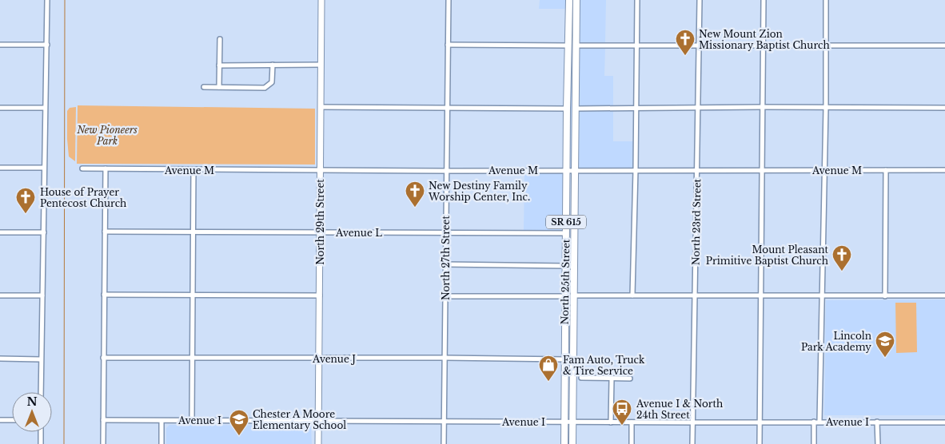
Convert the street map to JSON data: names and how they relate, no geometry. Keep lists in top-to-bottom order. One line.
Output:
{"streets":{"main road":["SR 615","North 25th Street"],"street":["Avenue M","North 29th Street","North 23rd Street","Avenue L","North 27th Street","Avenue J","Avenue I"]},"crossings":[["Avenue M","North 29th Street"],["Avenue M","North 23rd Street"],["Avenue M","North 27th Street"],["Avenue M","North 25th Street"],["North 29th Street","Avenue L"],["North 29th Street","Avenue J"],["North 29th Street","Avenue I"],["North 23rd Street","Avenue I"],["Avenue L","North 27th Street"],["Avenue L","North 25th Street"],["North 27th Street","Avenue J"],["North 27th Street","Avenue I"],["North 25th Street","Avenue J"],["North 25th Street","Avenue I"]],"parks":["New Pioneers Park"],"places":{"church":["New Mount Zion Missionary Baptist Church","New Destiny Family Worship Center, Inc.","House of Prayer Pentecost Church","Mount Pleasant Primitive Baptist Church"],"school or university":["Lincoln Park Academy","Chester A Moore Elementary School"],"shop":["Fam Auto, Truck & Tire Service"],"bus stop":["Avenue I & North 24th Street"]},"north":"top"}
